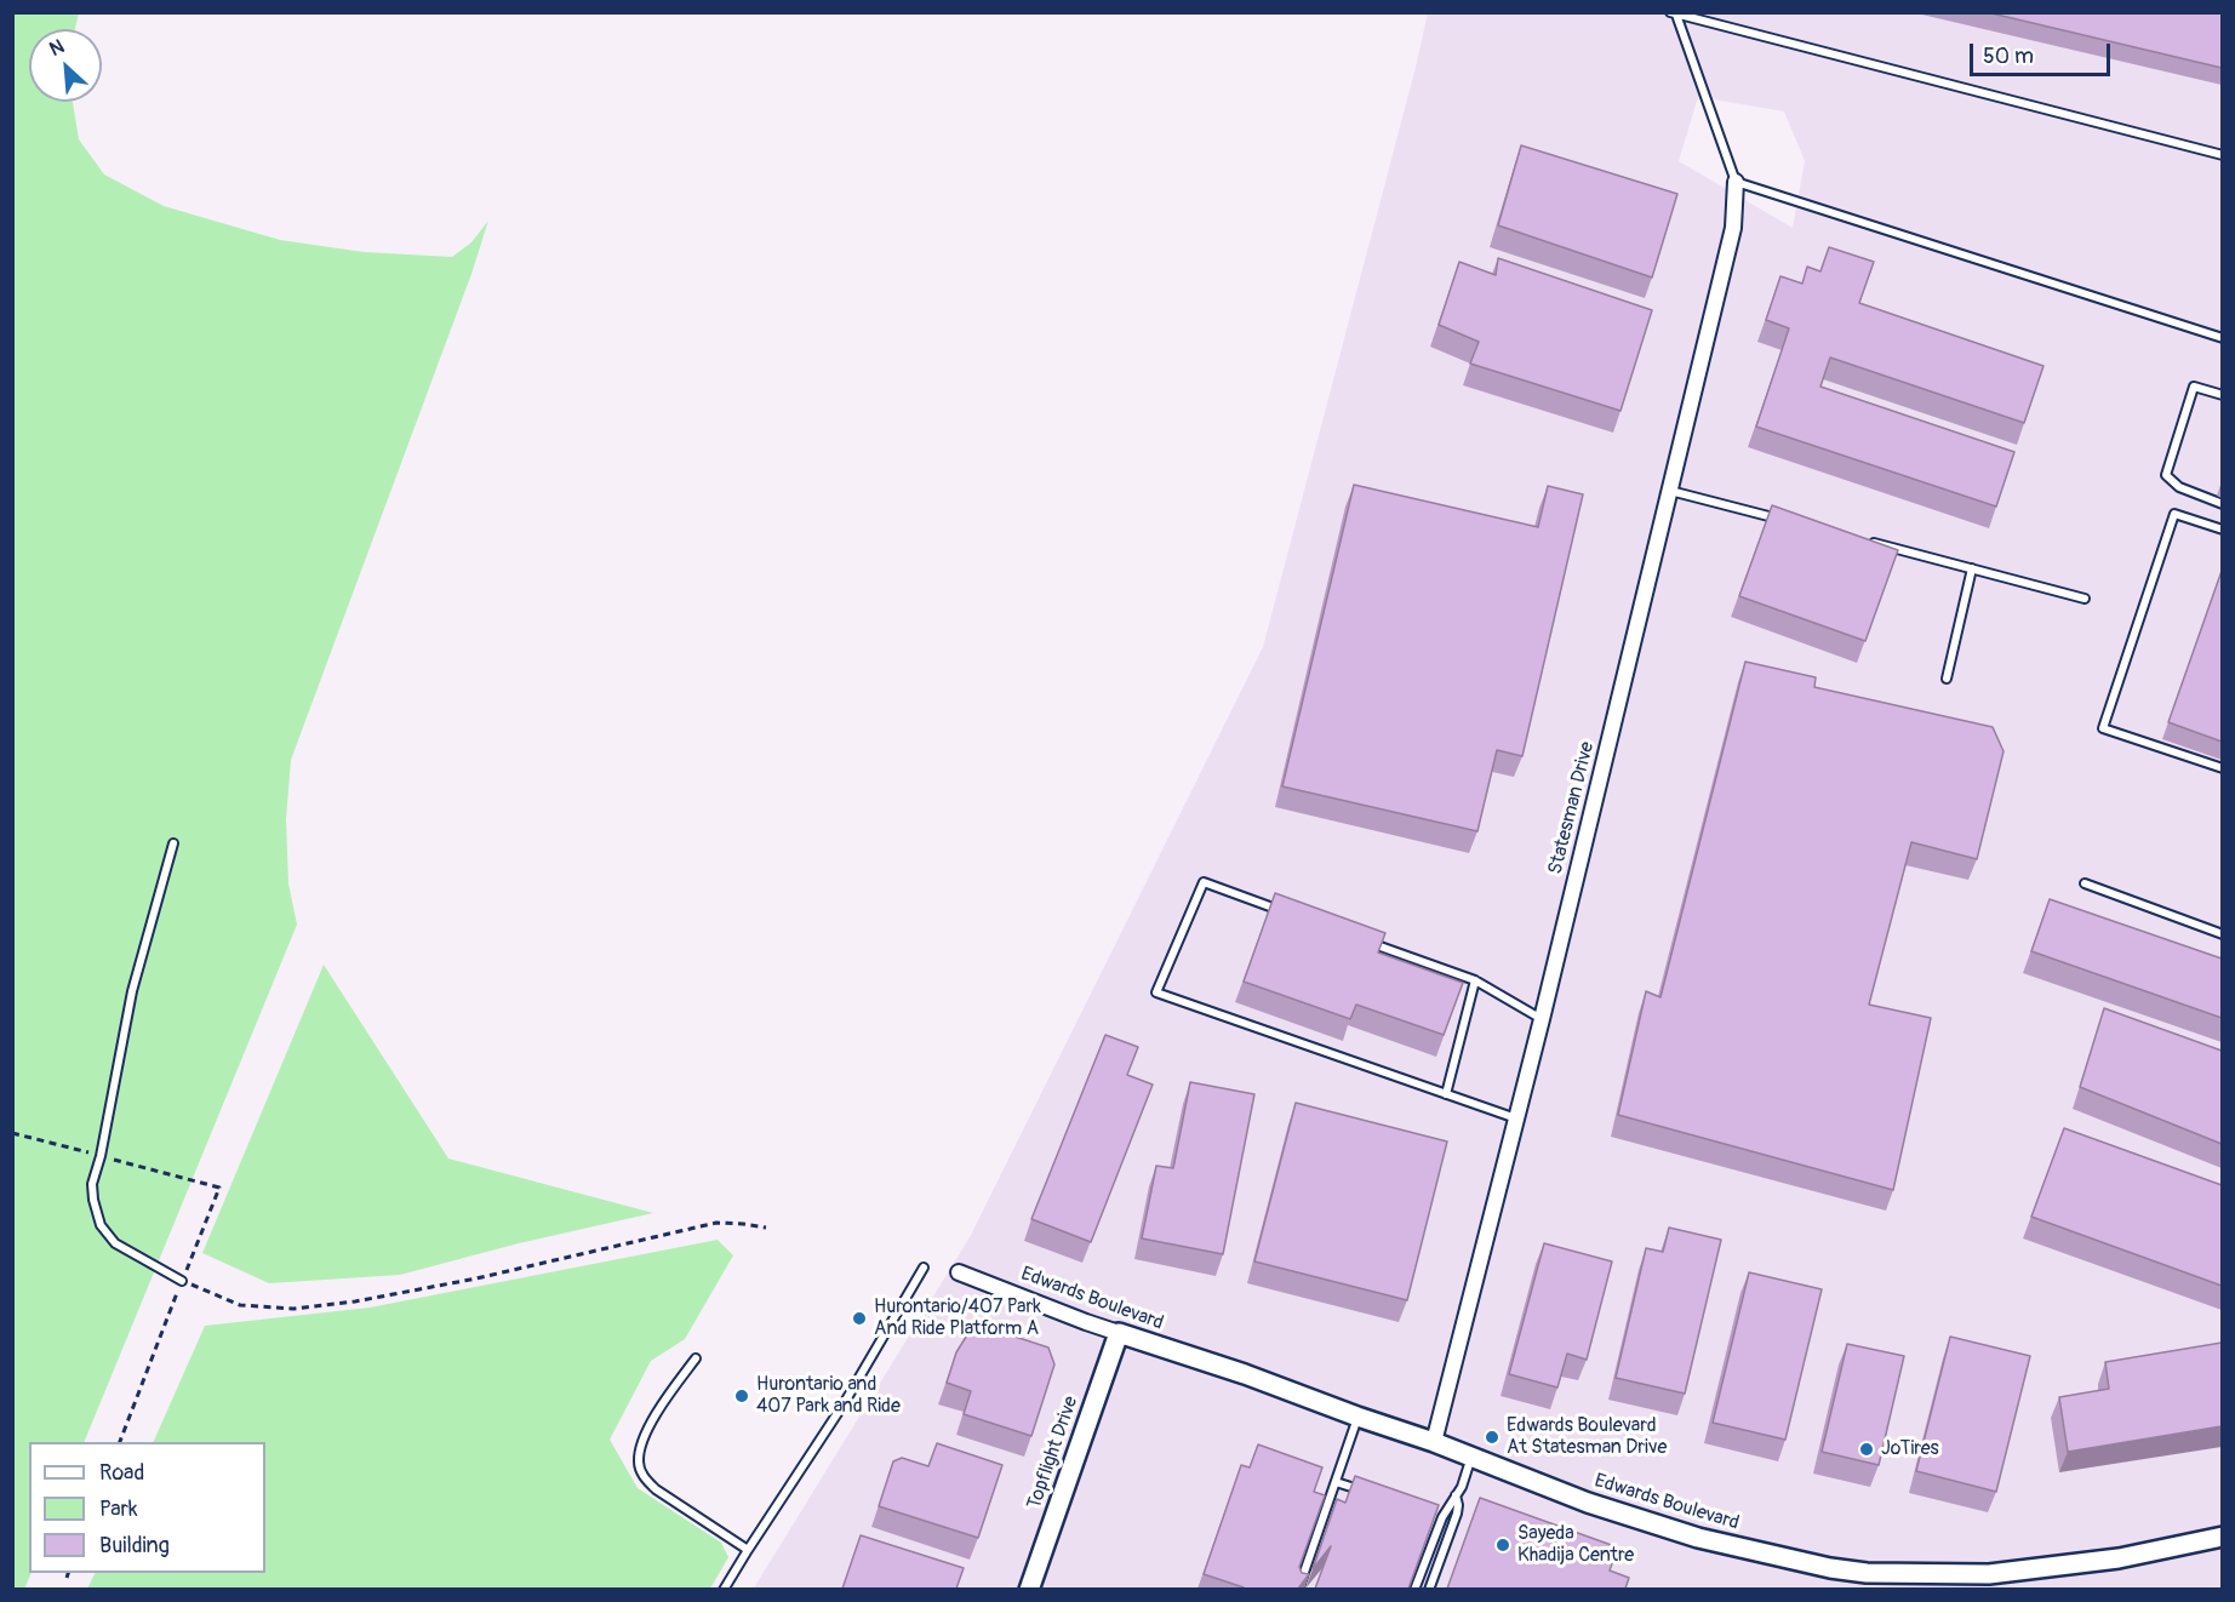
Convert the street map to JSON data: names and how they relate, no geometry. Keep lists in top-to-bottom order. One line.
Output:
{"streets":{"street":["Statesman Drive","Edwards Boulevard","Topflight Drive"]},"crossings":[["Statesman Drive","Edwards Boulevard"],["Edwards Boulevard","Topflight Drive"]],"places":["Hurontario/407 Park And Ride Platform A","Hurontario and 407 Park and Ride","Edwards Boulevard At Statesman Drive","JoTires","Sayeda Khadija Centre"],"legend":["Road","Park","Building"],"scale_bar":"50 m","north":"top left"}
